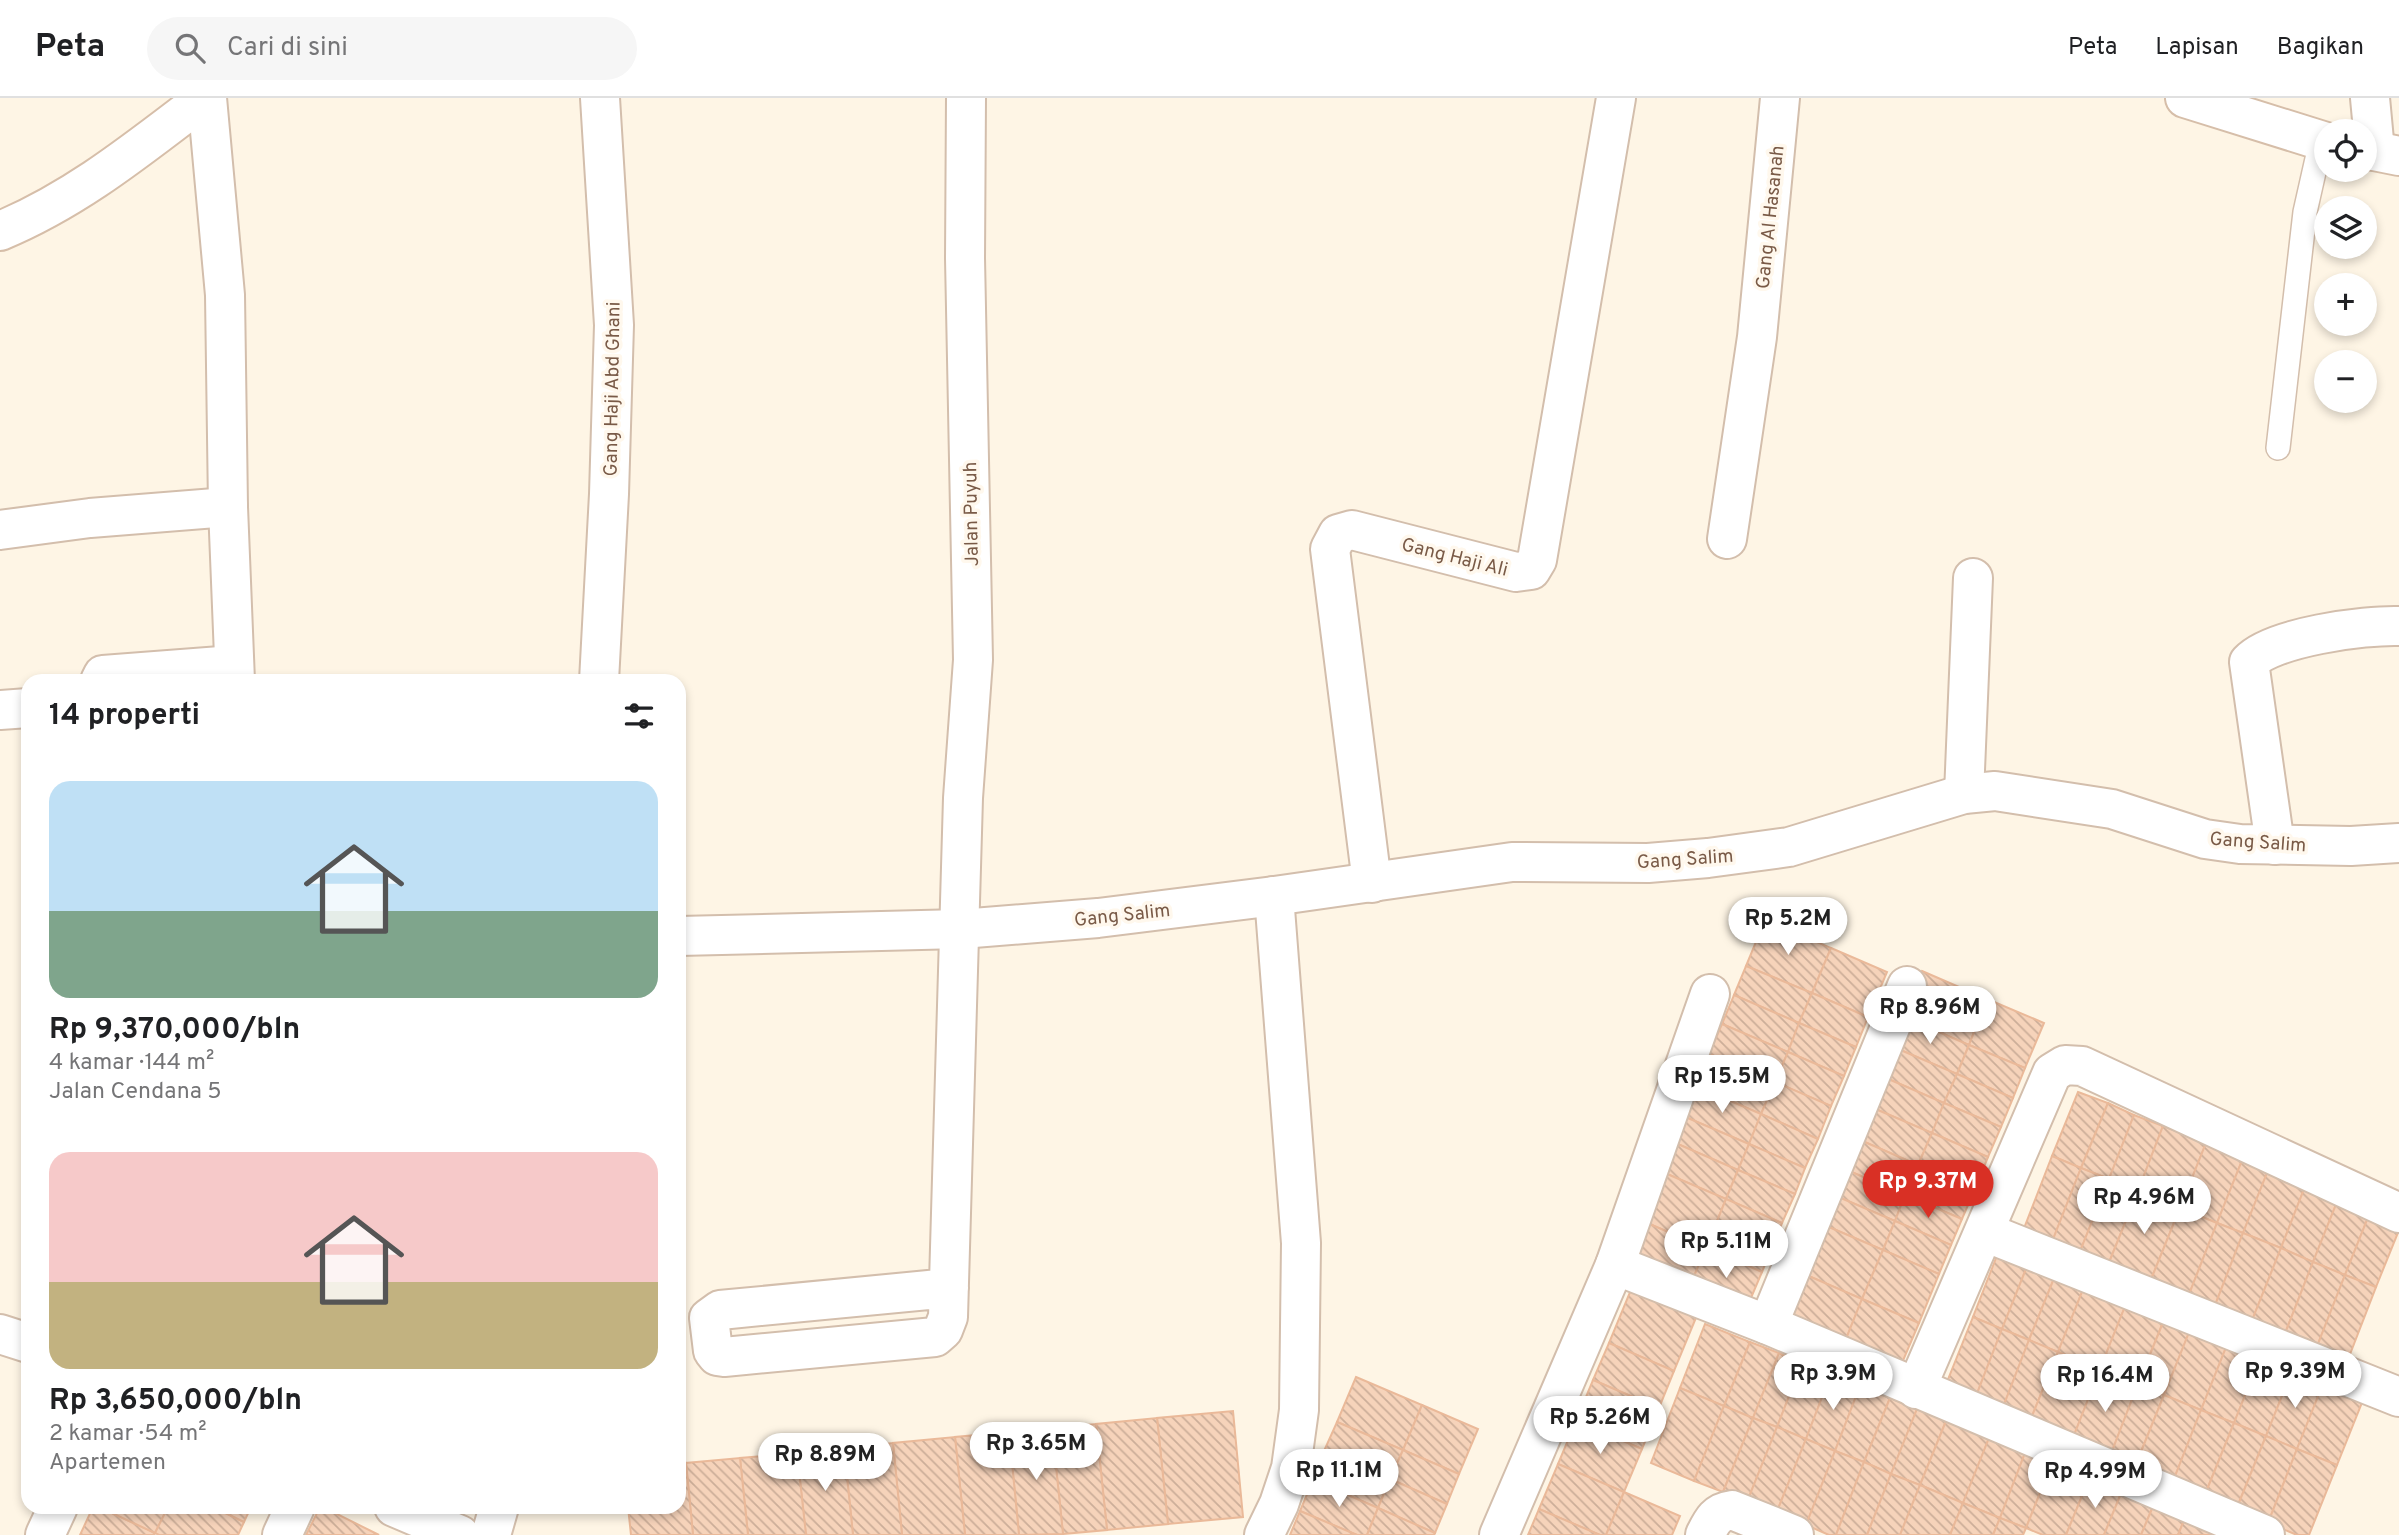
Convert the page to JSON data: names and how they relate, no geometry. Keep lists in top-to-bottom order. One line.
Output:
{"streets":{"street":["Gang Al Hasanah","Gang Haji Abd Ghani","Jalan Puyuh","Gang Haji Ali","Gang Salim"]},"crossings":[["Jalan Puyuh","Gang Salim"],["Gang Haji Ali","Gang Salim"]],"page":{"header":"Peta","search":"Cari di sini","nav":["Peta","Lapisan","Bagikan"],"map_buttons":["+","−"],"heading":"14 properti","list":[{"name":"Rp 9,370,000/bln","note":"4 kamar · 144 m² · Jalan Cendana 5"},{"name":"Rp 3,650,000/bln","note":"2 kamar · 54 m² · Apartemen"}],"price":["Rp 5.2M","Rp 8.96M","Rp 15.5M","Rp 9.37M","Rp 4.96M","Rp 5.11M","Rp 9.39M","Rp 3.9M","Rp 16.4M","Rp 5.26M","Rp 3.65M","Rp 8.89M","Rp 11.1M","Rp 4.99M"]}}
